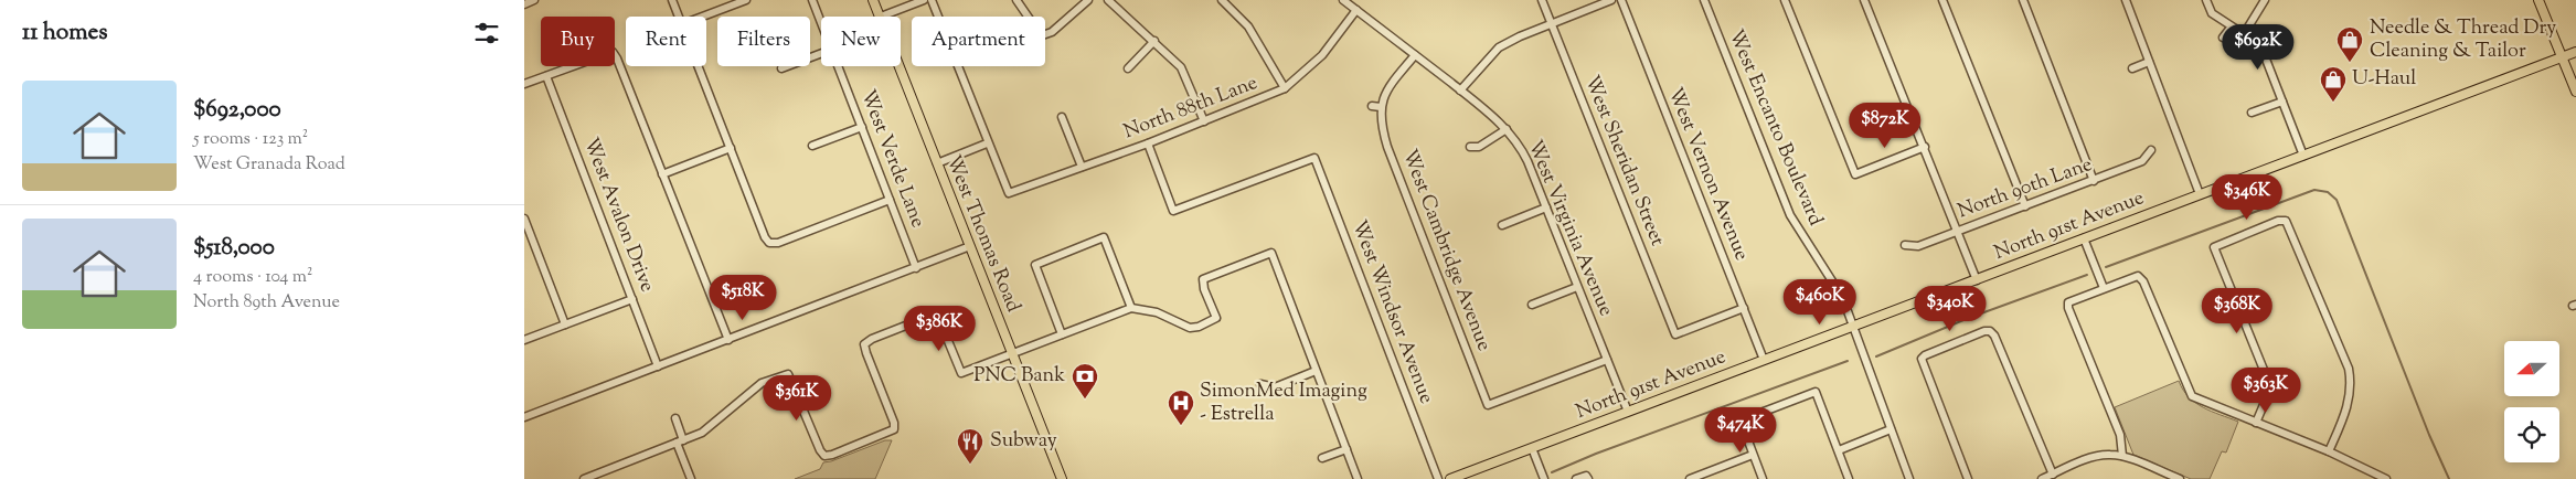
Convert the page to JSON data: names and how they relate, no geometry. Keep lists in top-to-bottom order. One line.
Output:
{"streets":{"main road":["North 91st Avenue","West Thomas Road"],"street":["North 88th Lane","West Encanto Boulevard","West Verde Lane","West Sheridan Street","West Vernon Avenue","North 90th Lane","West Avalon Drive","West Virginia Avenue","West Cambridge Avenue","West Windsor Avenue"]},"crossings":[["North 88th Lane","West Virginia Avenue"],["North 88th Lane","West Windsor Avenue"],["West Encanto Boulevard","North 91st Avenue"],["West Sheridan Street","West Vernon Avenue"],["West Vernon Avenue","North 91st Avenue"],["North 91st Avenue","West Virginia Avenue"],["West Virginia Avenue","West Cambridge Avenue"]],"places":{"shop":["Needle & Thread Dry Cleaning & Tailor","U-Haul"],"bank":["PNC Bank"],"hospital":["SimonMed Imaging - Estrella"],"restaurant":["Subway"]},"north":"left","page":{"heading":"11 homes","chip":["Buy","Rent","Filters","New","Apartment"],"price":["$692K","$872K","$346K","$518K","$460K","$340K","$368K","$386K","$363K","$361K","$474K"],"list":[{"name":"$692,000","note":"5 rooms · 123 m² · West Granada Road"},{"name":"$518,000","note":"4 rooms · 104 m² · North 89th Avenue"}]}}
